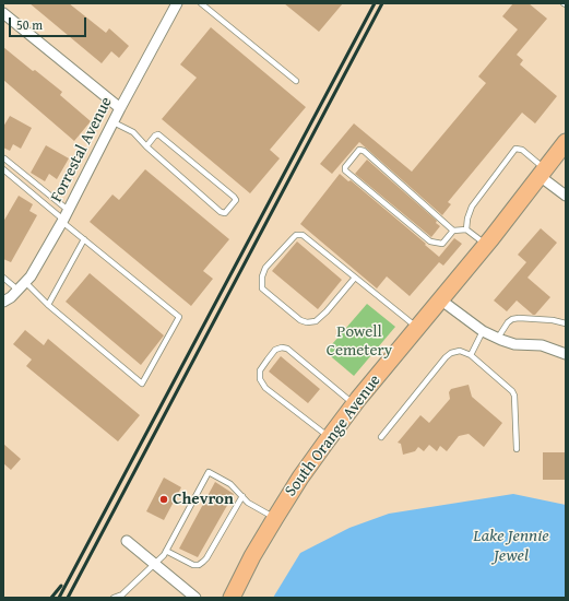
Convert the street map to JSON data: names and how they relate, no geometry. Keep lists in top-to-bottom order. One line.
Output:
{"streets":{"main road":["South Orange Avenue"],"street":["Forrestal Avenue"]},"water":["Lake Jennie Jewel"],"parks":["Powell Cemetery"],"places":["Chevron"],"scale_bar":"50 m"}
